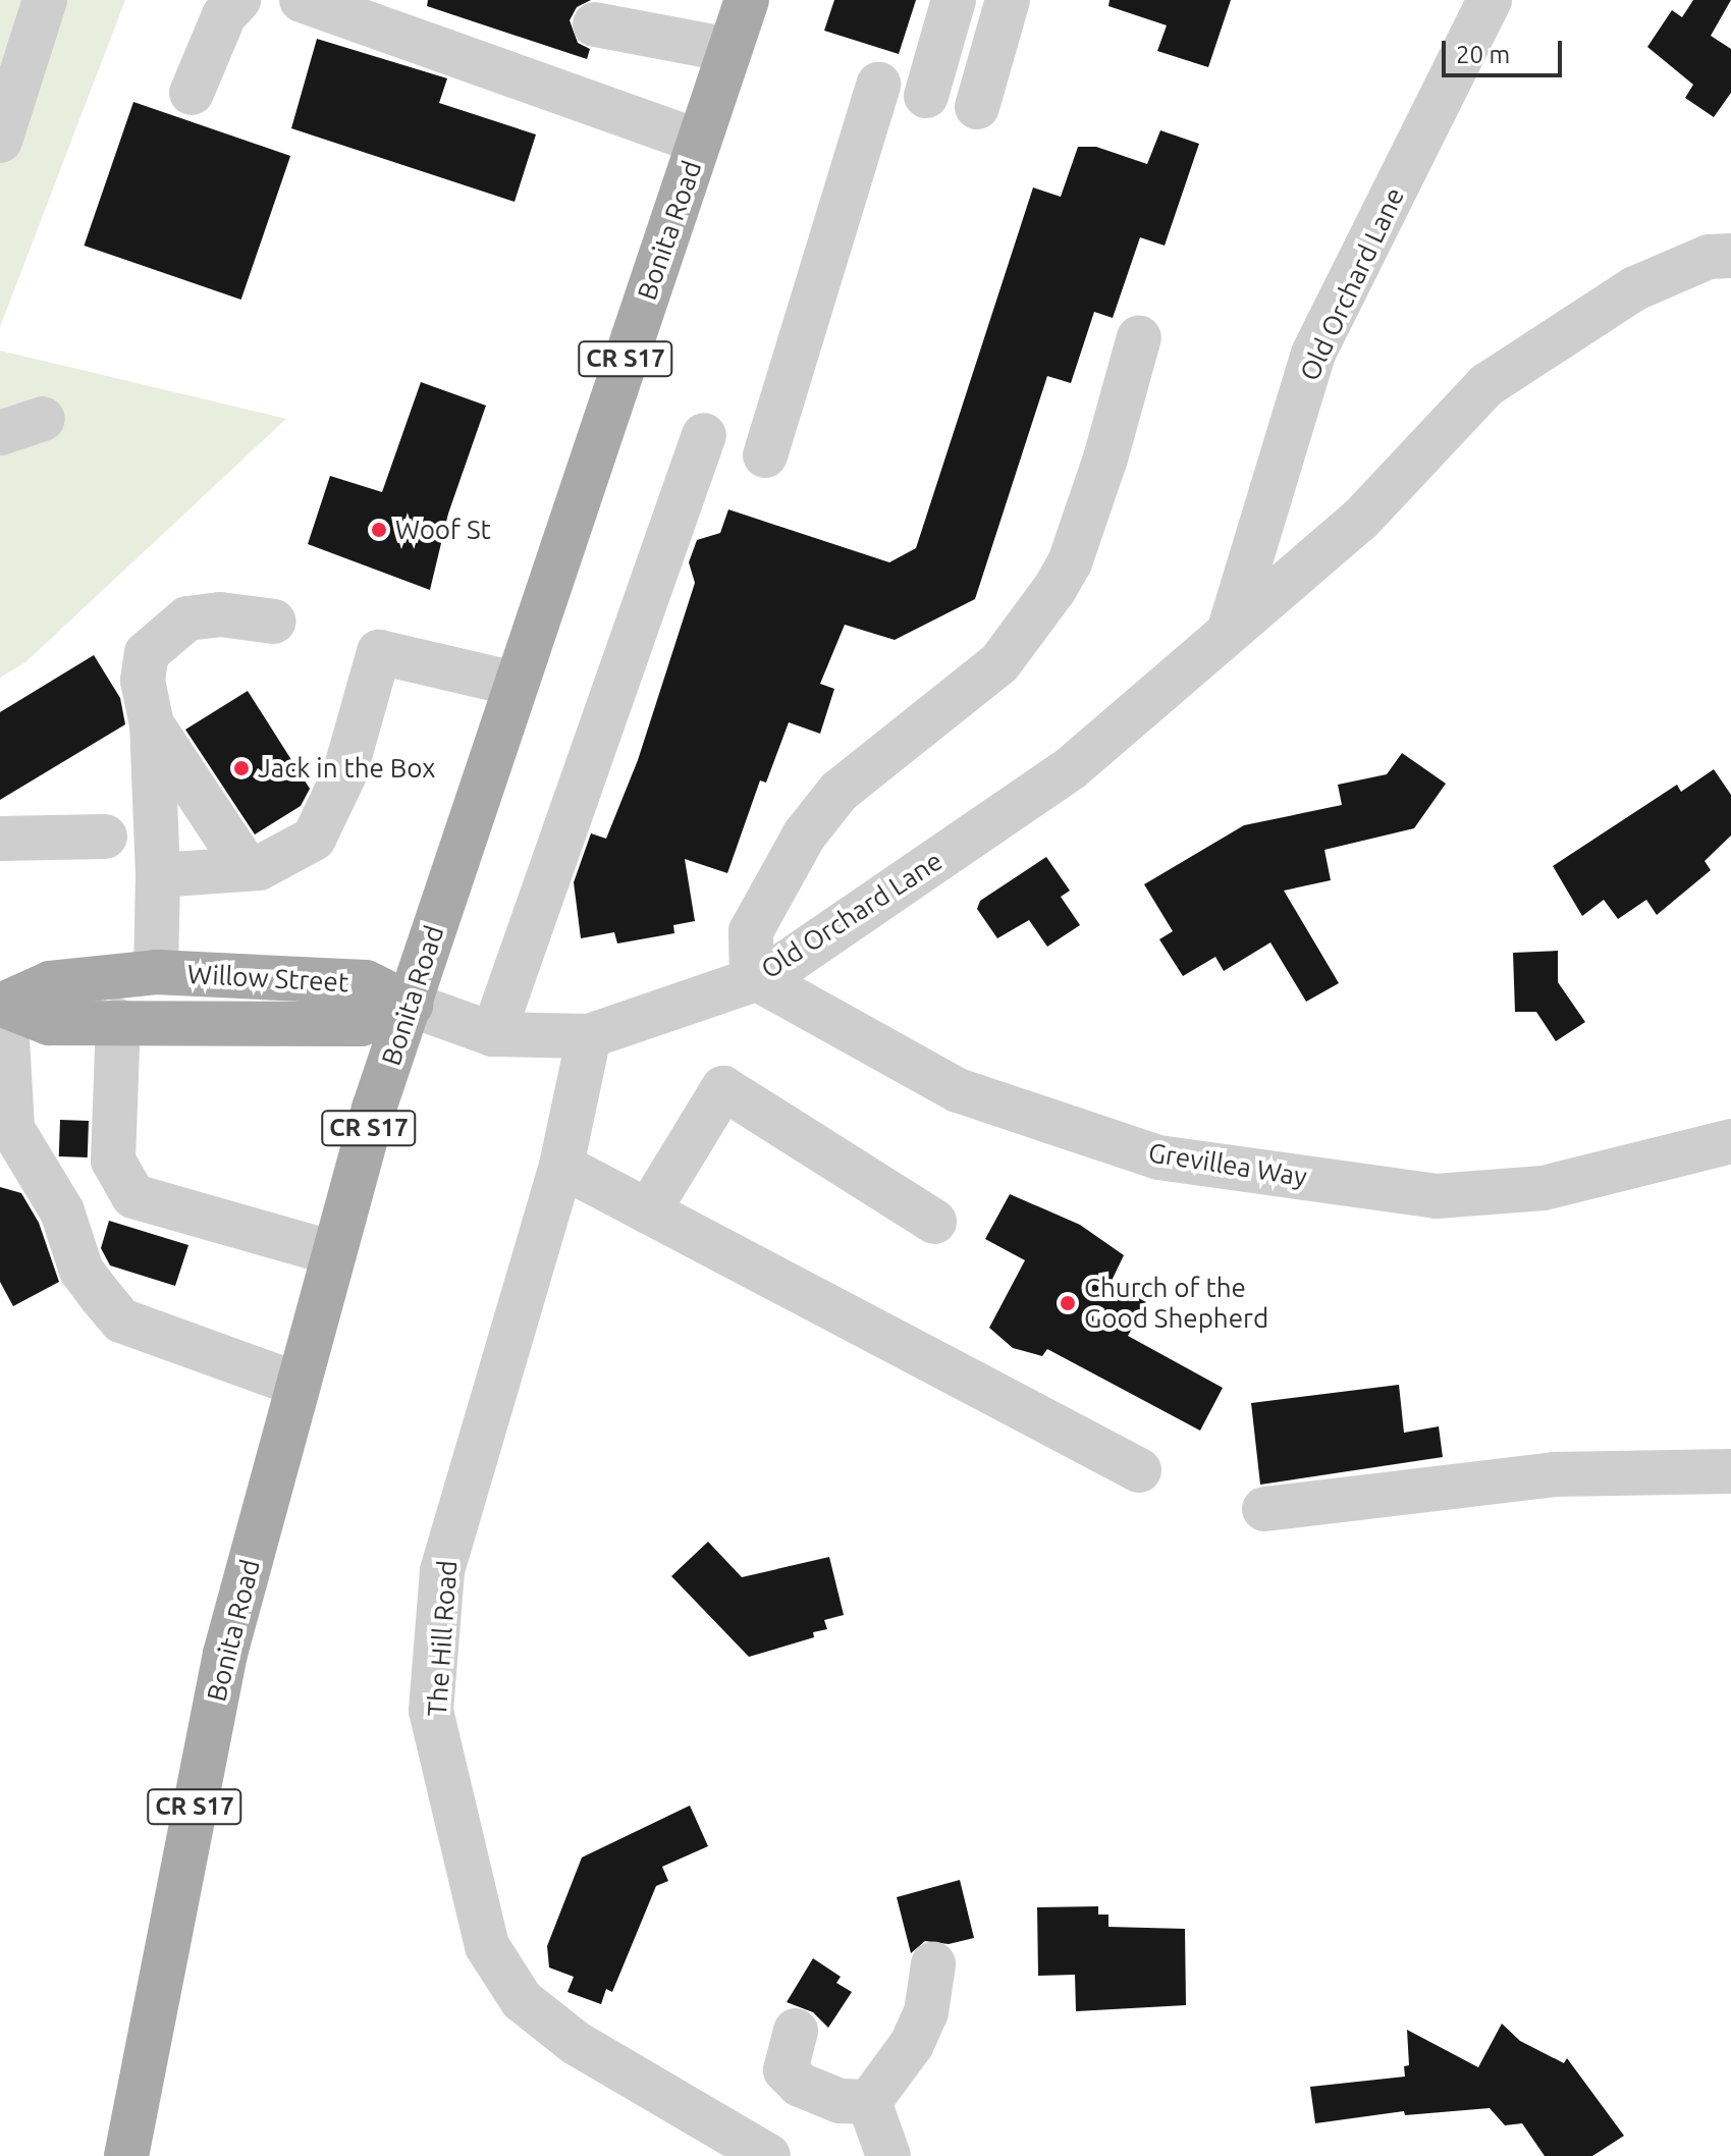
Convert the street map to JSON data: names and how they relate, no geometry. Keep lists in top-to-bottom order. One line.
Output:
{"streets":{"main road":["Bonita Road","CR S17","Willow Street"],"street":["Old Orchard Lane","Grevillea Way","The Hill Road"]},"crossings":[["Bonita Road","Old Orchard Lane"],["Bonita Road","Willow Street"],["Old Orchard Lane","Willow Street"],["Old Orchard Lane","Grevillea Way"],["Old Orchard Lane","The Hill Road"]],"places":["Woof St","Jack in the Box","Church of the Good Shepherd"],"scale_bar":"20 m"}
